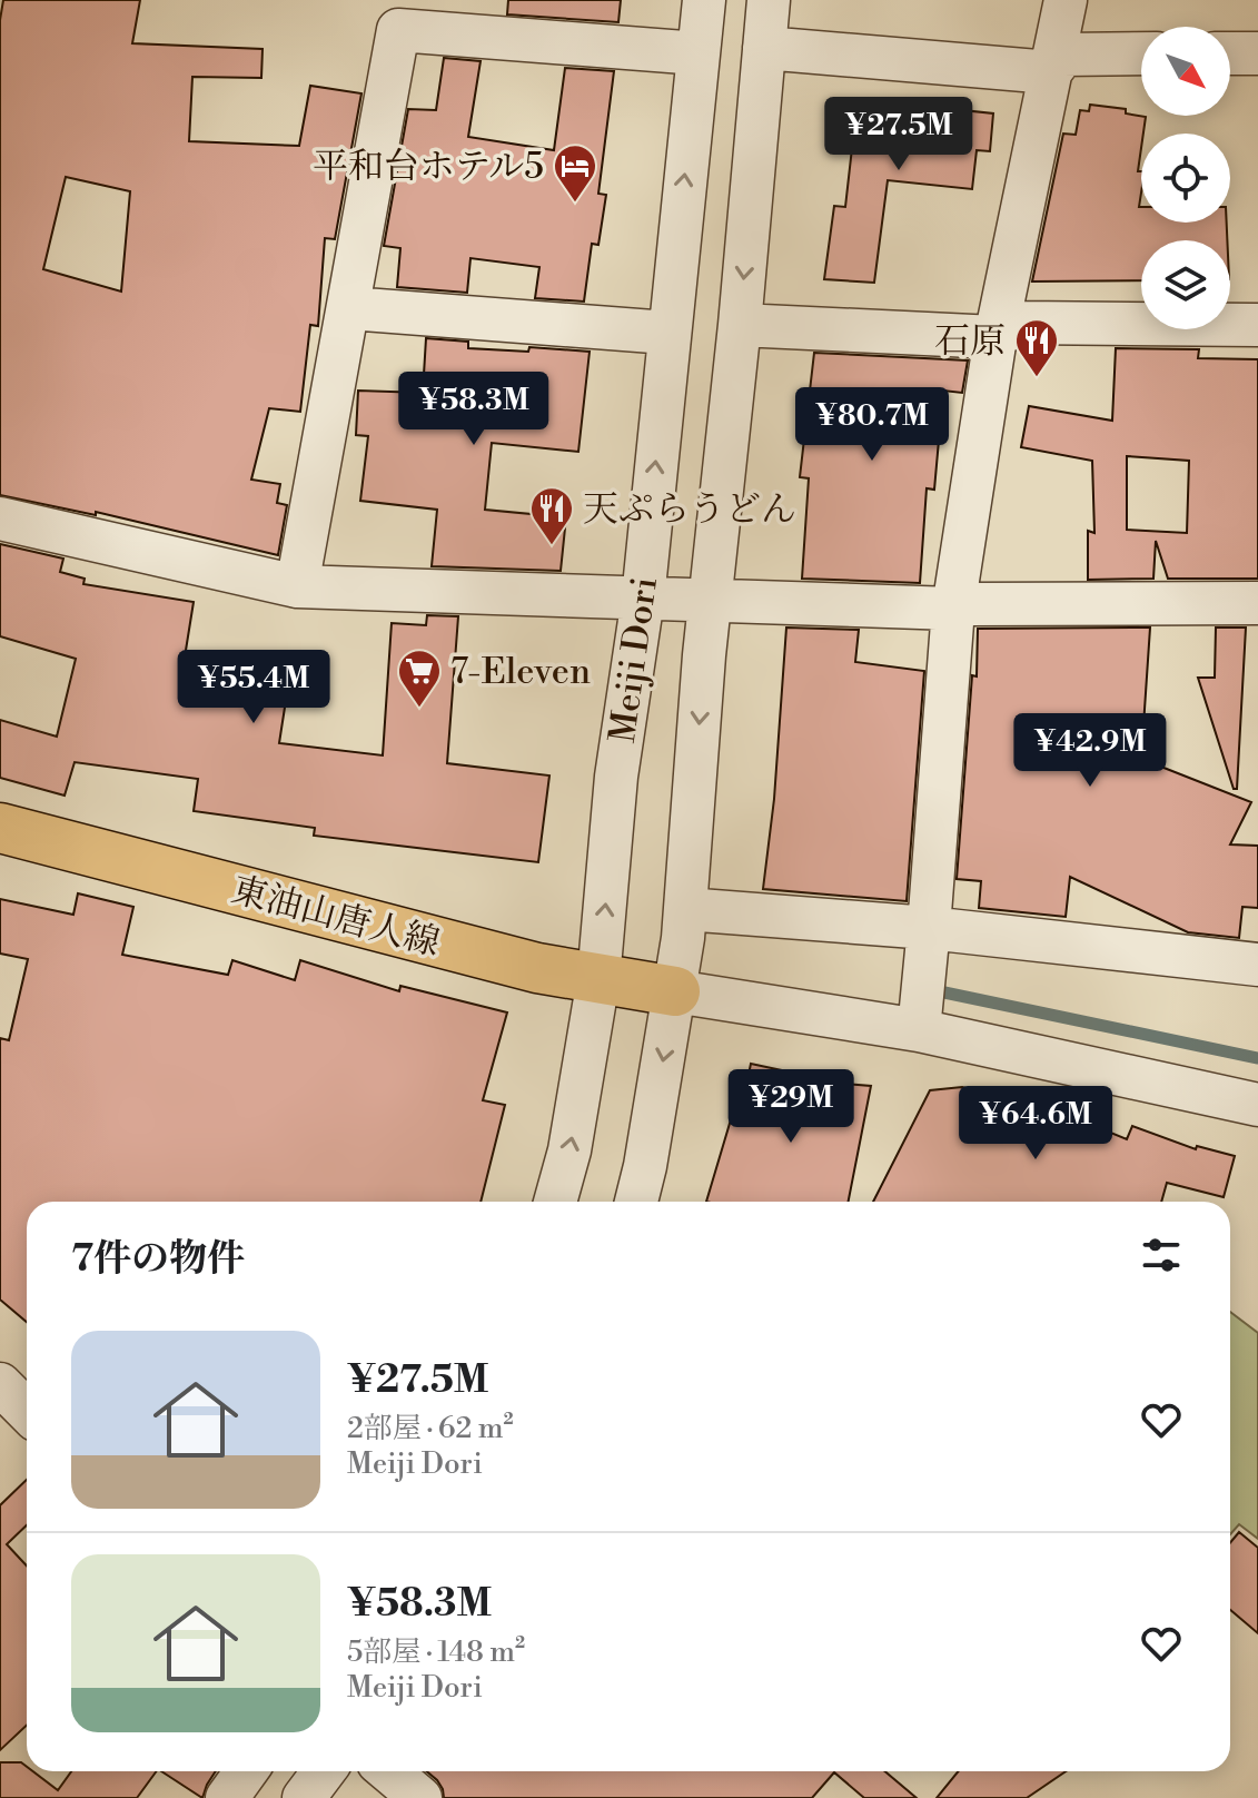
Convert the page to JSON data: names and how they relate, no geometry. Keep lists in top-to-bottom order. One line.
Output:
{"streets":{"main road":["東油山唐人線"],"street":["Meiji Dori"]},"crossings":[["Meiji Dori","東油山唐人線"]],"places":{"hotel":["平和台ホテル5"],"restaurant":["石原","天ぷらうどん"],"supermarket":["7-Eleven"]},"north":"bottom right","page":{"price":["¥27.5M","¥58.3M","¥80.7M","¥55.4M","¥42.9M","¥29M","¥64.6M"],"heading":"7件の物件","list":[{"name":"¥27.5M","note":"2部屋 · 62 m² · Meiji Dori"},{"name":"¥58.3M","note":"5部屋 · 148 m² · Meiji Dori"}]}}
